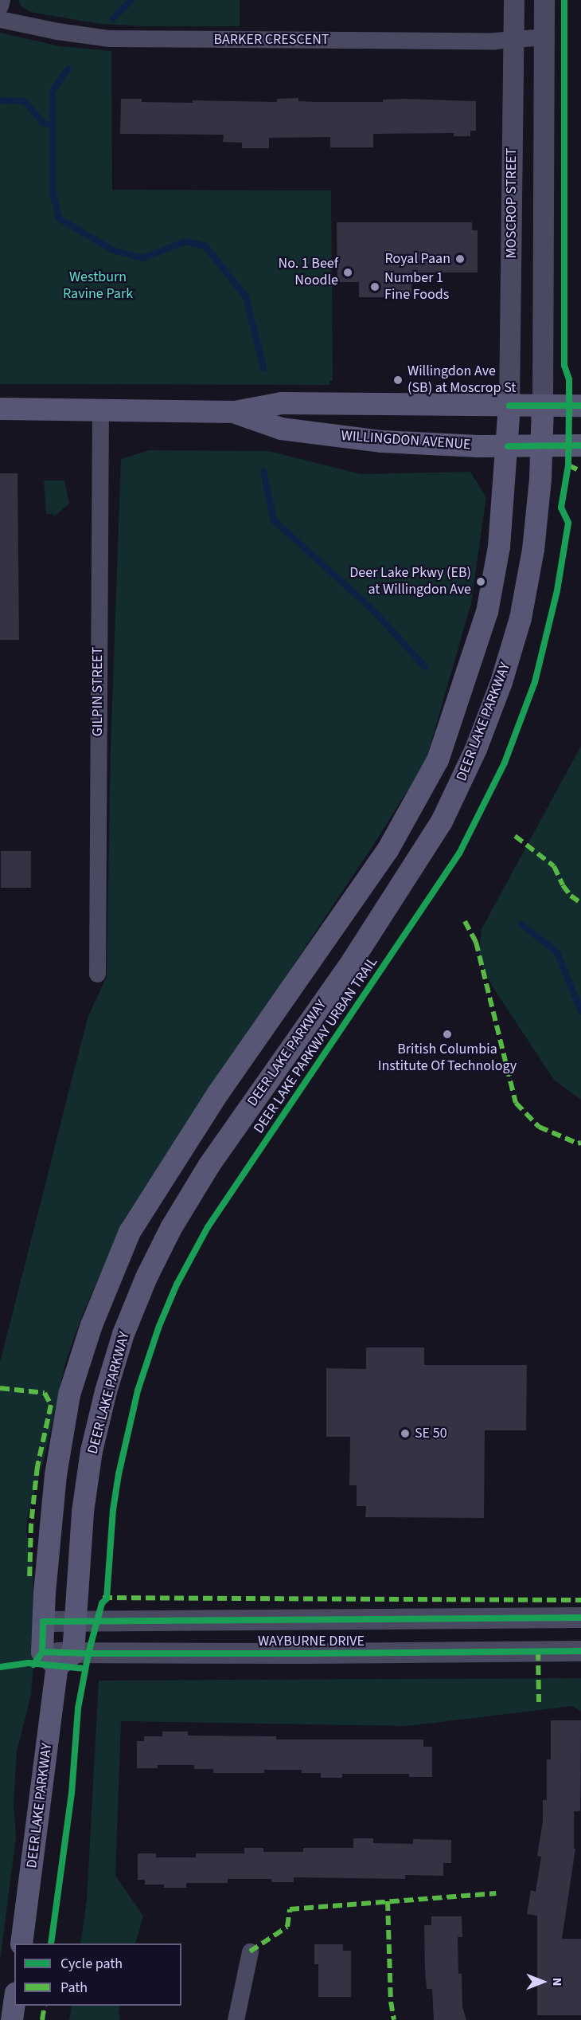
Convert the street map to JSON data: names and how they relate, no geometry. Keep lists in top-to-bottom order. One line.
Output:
{"streets":{"main road":["WILLINGDON AVENUE","DEER LAKE PARKWAY"],"street":["BARKER CRESCENT","MOSCROP STREET","GILPIN STREET","WAYBURNE DRIVE"],"cycle path":["DEER LAKE PARKWAY URBAN TRAIL"]},"crossings":[["BARKER CRESCENT","MOSCROP STREET"],["MOSCROP STREET","WILLINGDON AVENUE"],["MOSCROP STREET","DEER LAKE PARKWAY"],["WILLINGDON AVENUE","GILPIN STREET"],["WILLINGDON AVENUE","DEER LAKE PARKWAY"],["DEER LAKE PARKWAY","WAYBURNE DRIVE"]],"parks":["Westburn Ravine Park"],"places":["Royal Paan","No. 1 Beef Noodle","Number 1 Fine Foods","Willingdon Ave (SB) at Moscrop St","Deer Lake Pkwy (EB) at Willingdon Ave","British Columbia Institute Of Technology","SE 50"],"legend":["Cycle path","Path"],"north":"right"}
